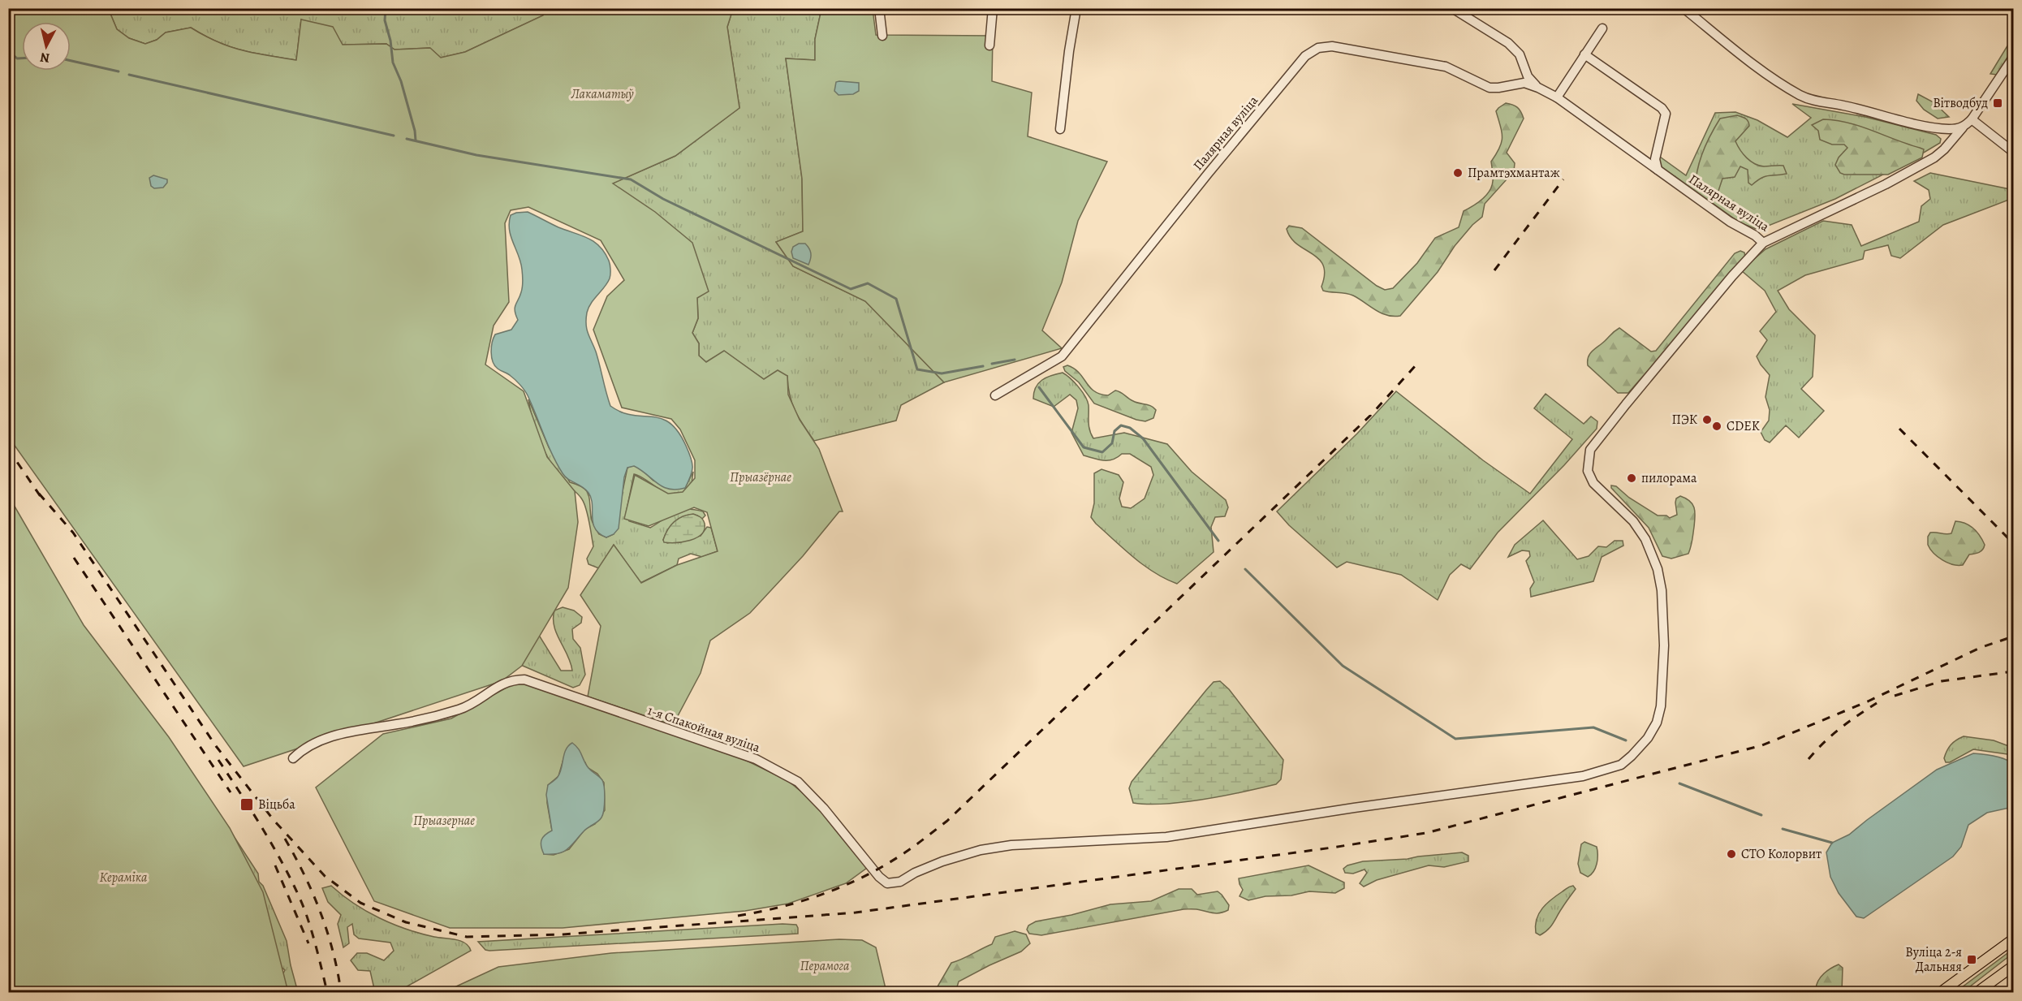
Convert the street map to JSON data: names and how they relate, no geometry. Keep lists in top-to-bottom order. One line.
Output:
{"streets":{"street":["Палярная вуліца","1-я Спакойная вуліца"]},"crossings":[["Палярная вуліца","1-я Спакойная вуліца"]],"parks":["Лакаматыў","Прыазёрнае","Прыазернае","Кераміка","Перамога"],"places":{"transit":["Вітводбуд","Віцьба","Вуліца 2-я Дальняя"],"other":["Прамтэхмантаж","ПЭК","CDEK","пилорама","СТО Колорвит"]},"north":"bottom"}
